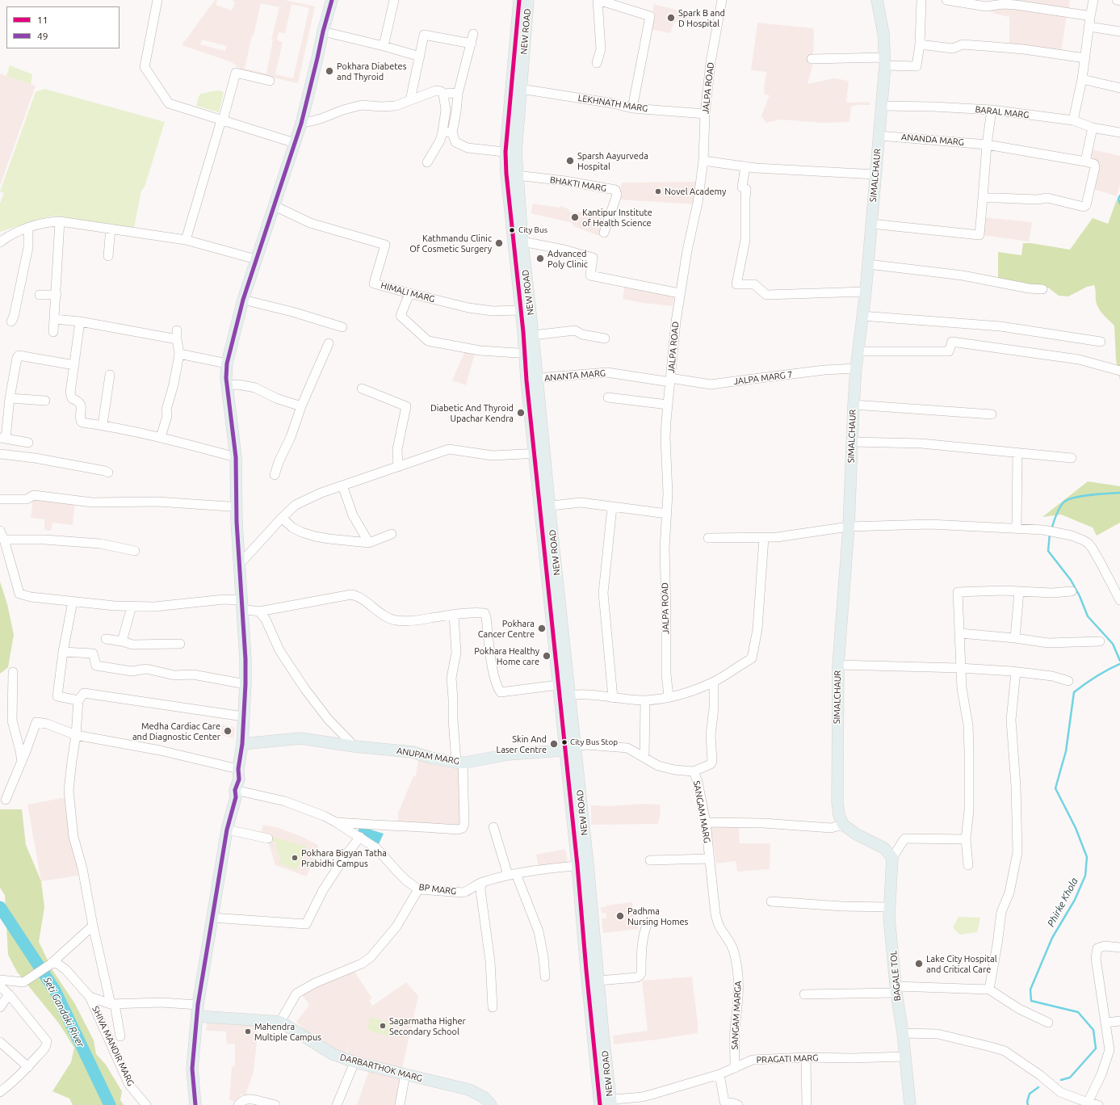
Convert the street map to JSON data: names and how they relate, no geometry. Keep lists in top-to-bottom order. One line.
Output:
{"streets":{"main road":["NEW ROAD","SIMALCHAUR","ANUPAM MARG","BAGALE TOL","DARBARTHOK MARG"],"street":["JALPA ROAD","LEKHNATH MARG","BARAL MARG","ANANDA MARG","BHAKTI MARG","HIMALI MARG","ANANTA MARG","JALPA MARG 7","SANGAM MARG","BP MARG","SANGAM MARGA","SHIVA MANDIR MARG","PRAGATI MARG"]},"crossings":[["NEW ROAD","LEKHNATH MARG"],["NEW ROAD","BHAKTI MARG"],["NEW ROAD","HIMALI MARG"],["NEW ROAD","ANANTA MARG"],["NEW ROAD","ANUPAM MARG"],["NEW ROAD","SANGAM MARG"],["NEW ROAD","BP MARG"],["NEW ROAD","PRAGATI MARG"],["JALPA ROAD","LEKHNATH MARG"],["JALPA ROAD","ANANTA MARG"],["JALPA ROAD","JALPA MARG 7"],["BARAL MARG","SIMALCHAUR"],["ANANDA MARG","SIMALCHAUR"],["SIMALCHAUR","JALPA MARG 7"],["ANANTA MARG","JALPA MARG 7"],["ANUPAM MARG","SANGAM MARG"],["SANGAM MARG","SANGAM MARGA"],["BAGALE TOL","PRAGATI MARG"],["SANGAM MARGA","PRAGATI MARG"],["SHIVA MANDIR MARG","DARBARTHOK MARG"]],"water":["Phirke Khola","Seti Gandaki River"],"places":["Spark B and D Hospital","Pokhara Diabetes and Thyroid","Sparsh Aayurveda Hospital","Novel Academy","Kantipur Institute of Health Science","City Bus","Kathmandu Clinic Of Cosmetic Surgery","Advanced Poly Clinic","Diabetic And Thyroid Upachar Kendra","Pokhara Cancer Centre","Pokhara Healthy Home care","Medha Cardiac Care and Diagnostic Center","City Bus Stop","Skin And Laser Centre","Pokhara Bigyan Tatha Prabidhi Campus","Padhma Nursing Homes","Lake City Hospital and Critical Care","Sagarmatha Higher Secondary School","Mahendra Multiple Campus"],"lines":["transit line 11","transit line 49"],"legend":["11","49"]}
